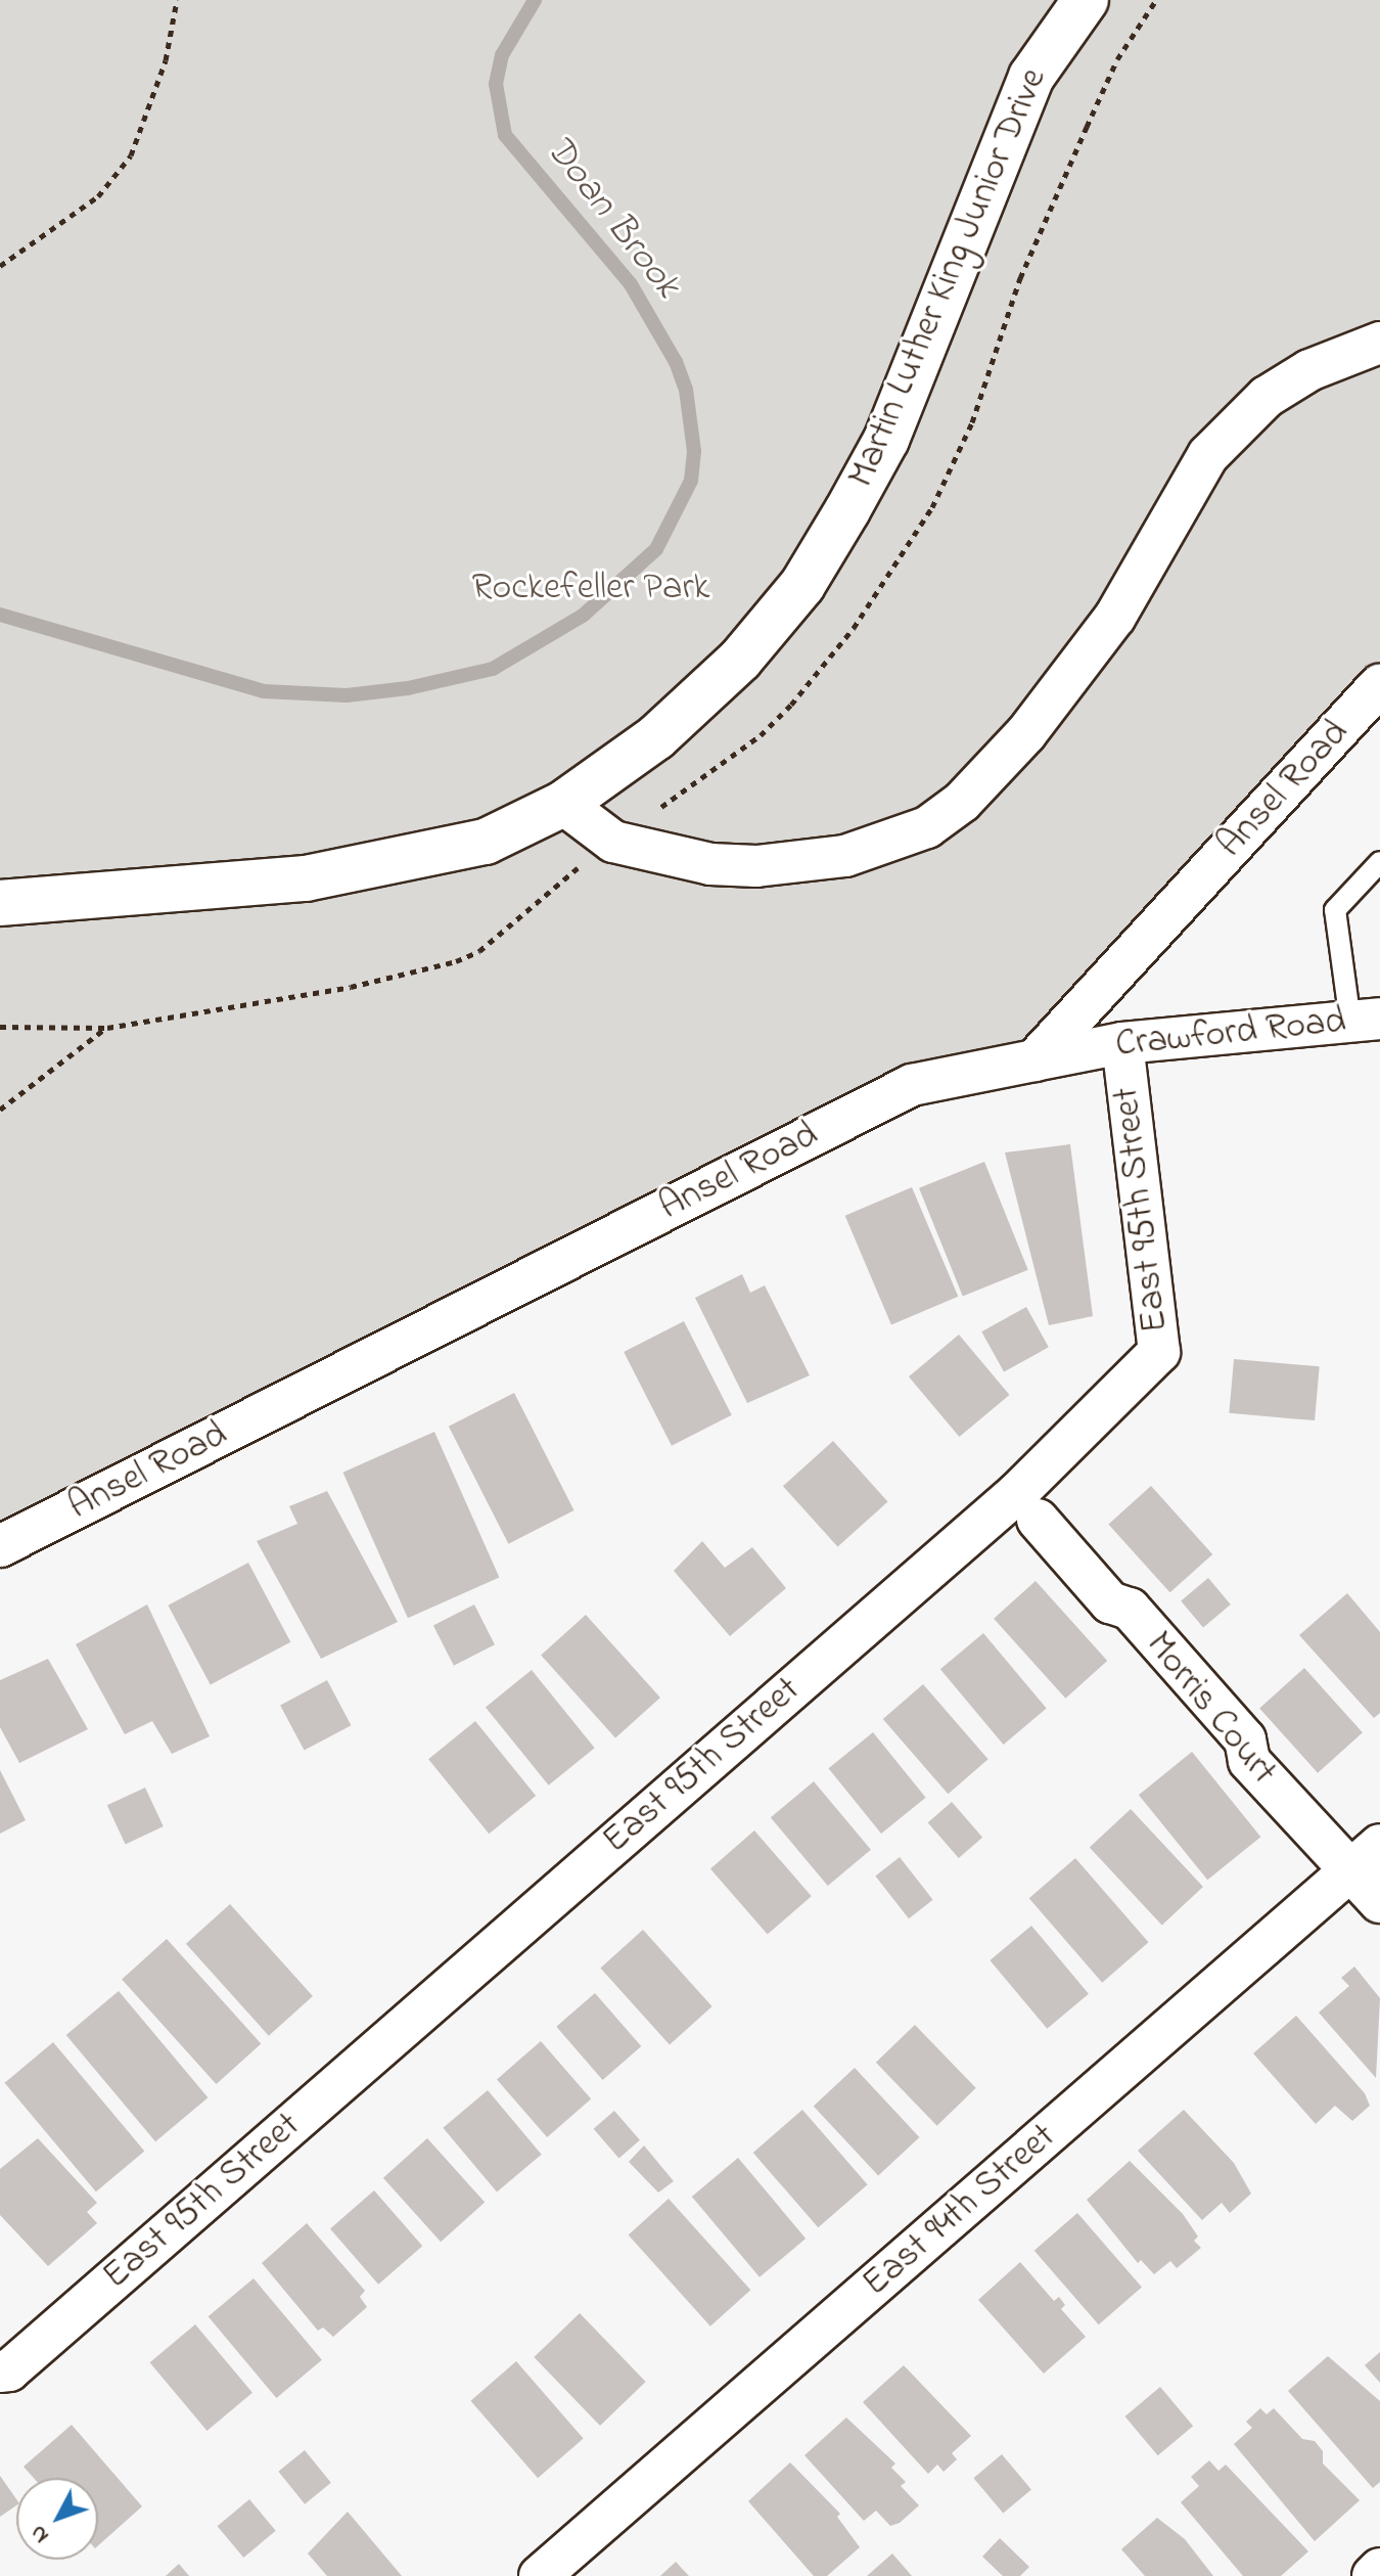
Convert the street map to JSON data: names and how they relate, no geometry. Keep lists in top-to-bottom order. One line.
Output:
{"streets":{"main road":["Martin Luther King Junior Drive"],"street":["Ansel Road","Crawford Road","East 95th Street","Morris Court","East 94th Street"]},"crossings":[["Ansel Road","Crawford Road"],["Crawford Road","East 95th Street"],["Morris Court","East 94th Street"]],"water":["Doan Brook"],"parks":["Rockefeller Park"],"north":"bottom left"}
